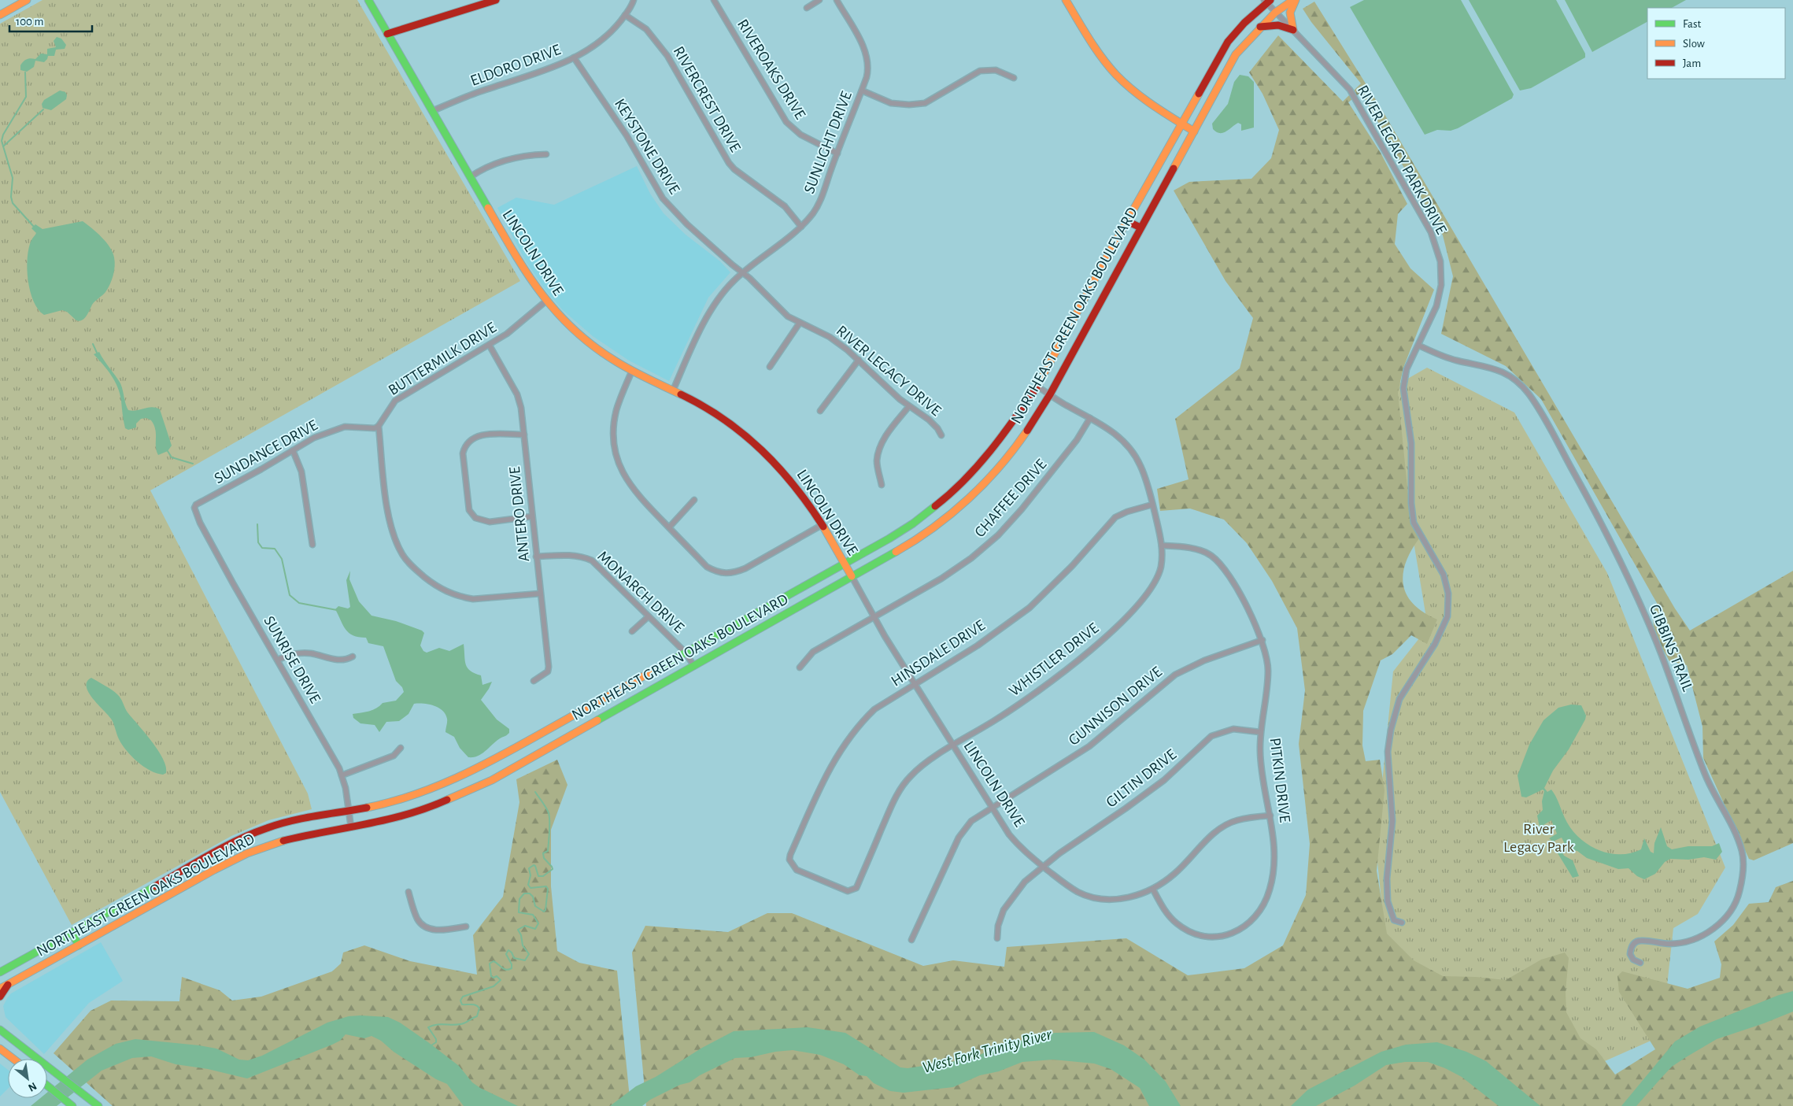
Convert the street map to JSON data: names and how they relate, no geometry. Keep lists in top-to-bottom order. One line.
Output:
{"streets":{"main road":["LINCOLN DRIVE","NORTHEAST GREEN OAKS BOULEVARD"],"street":["ELDORO DRIVE","RIVEROAKS DRIVE","RIVERCREST DRIVE","SUNLIGHT DRIVE","KEYSTONE DRIVE","RIVER LEGACY PARK DRIVE","BUTTERMILK DRIVE","RIVER LEGACY DRIVE","SUNDANCE DRIVE","CHAFFEE DRIVE","ANTERO DRIVE","MONARCH DRIVE","GIBBINS TRAIL","HINSDALE DRIVE","SUNRISE DRIVE","WHISTLER DRIVE","GUNNISON DRIVE","GILTIN DRIVE","PITKIN DRIVE"]},"crossings":[["ELDORO DRIVE","RIVERCREST DRIVE"],["ELDORO DRIVE","KEYSTONE DRIVE"],["ELDORO DRIVE","LINCOLN DRIVE"],["RIVEROAKS DRIVE","SUNLIGHT DRIVE"],["RIVERCREST DRIVE","SUNLIGHT DRIVE"],["SUNLIGHT DRIVE","KEYSTONE DRIVE"],["SUNLIGHT DRIVE","LINCOLN DRIVE"],["SUNLIGHT DRIVE","RIVER LEGACY DRIVE"],["KEYSTONE DRIVE","RIVER LEGACY DRIVE"],["RIVER LEGACY PARK DRIVE","NORTHEAST GREEN OAKS BOULEVARD"],["RIVER LEGACY PARK DRIVE","GIBBINS TRAIL"],["LINCOLN DRIVE","NORTHEAST GREEN OAKS BOULEVARD"],["LINCOLN DRIVE","BUTTERMILK DRIVE"],["LINCOLN DRIVE","CHAFFEE DRIVE"],["LINCOLN DRIVE","HINSDALE DRIVE"],["LINCOLN DRIVE","WHISTLER DRIVE"],["LINCOLN DRIVE","GUNNISON DRIVE"],["LINCOLN DRIVE","GILTIN DRIVE"],["LINCOLN DRIVE","PITKIN DRIVE"],["NORTHEAST GREEN OAKS BOULEVARD","MONARCH DRIVE"],["NORTHEAST GREEN OAKS BOULEVARD","SUNRISE DRIVE"],["NORTHEAST GREEN OAKS BOULEVARD","WHISTLER DRIVE"],["BUTTERMILK DRIVE","SUNDANCE DRIVE"],["BUTTERMILK DRIVE","ANTERO DRIVE"],["SUNDANCE DRIVE","SUNRISE DRIVE"],["CHAFFEE DRIVE","WHISTLER DRIVE"],["ANTERO DRIVE","MONARCH DRIVE"],["HINSDALE DRIVE","WHISTLER DRIVE"],["WHISTLER DRIVE","PITKIN DRIVE"],["GUNNISON DRIVE","PITKIN DRIVE"],["GILTIN DRIVE","PITKIN DRIVE"]],"water":["West Fork Trinity River"],"parks":["River Legacy Park"],"legend":["Fast","Slow","Jam"],"scale_bar":"100 m","north":"bottom right"}
